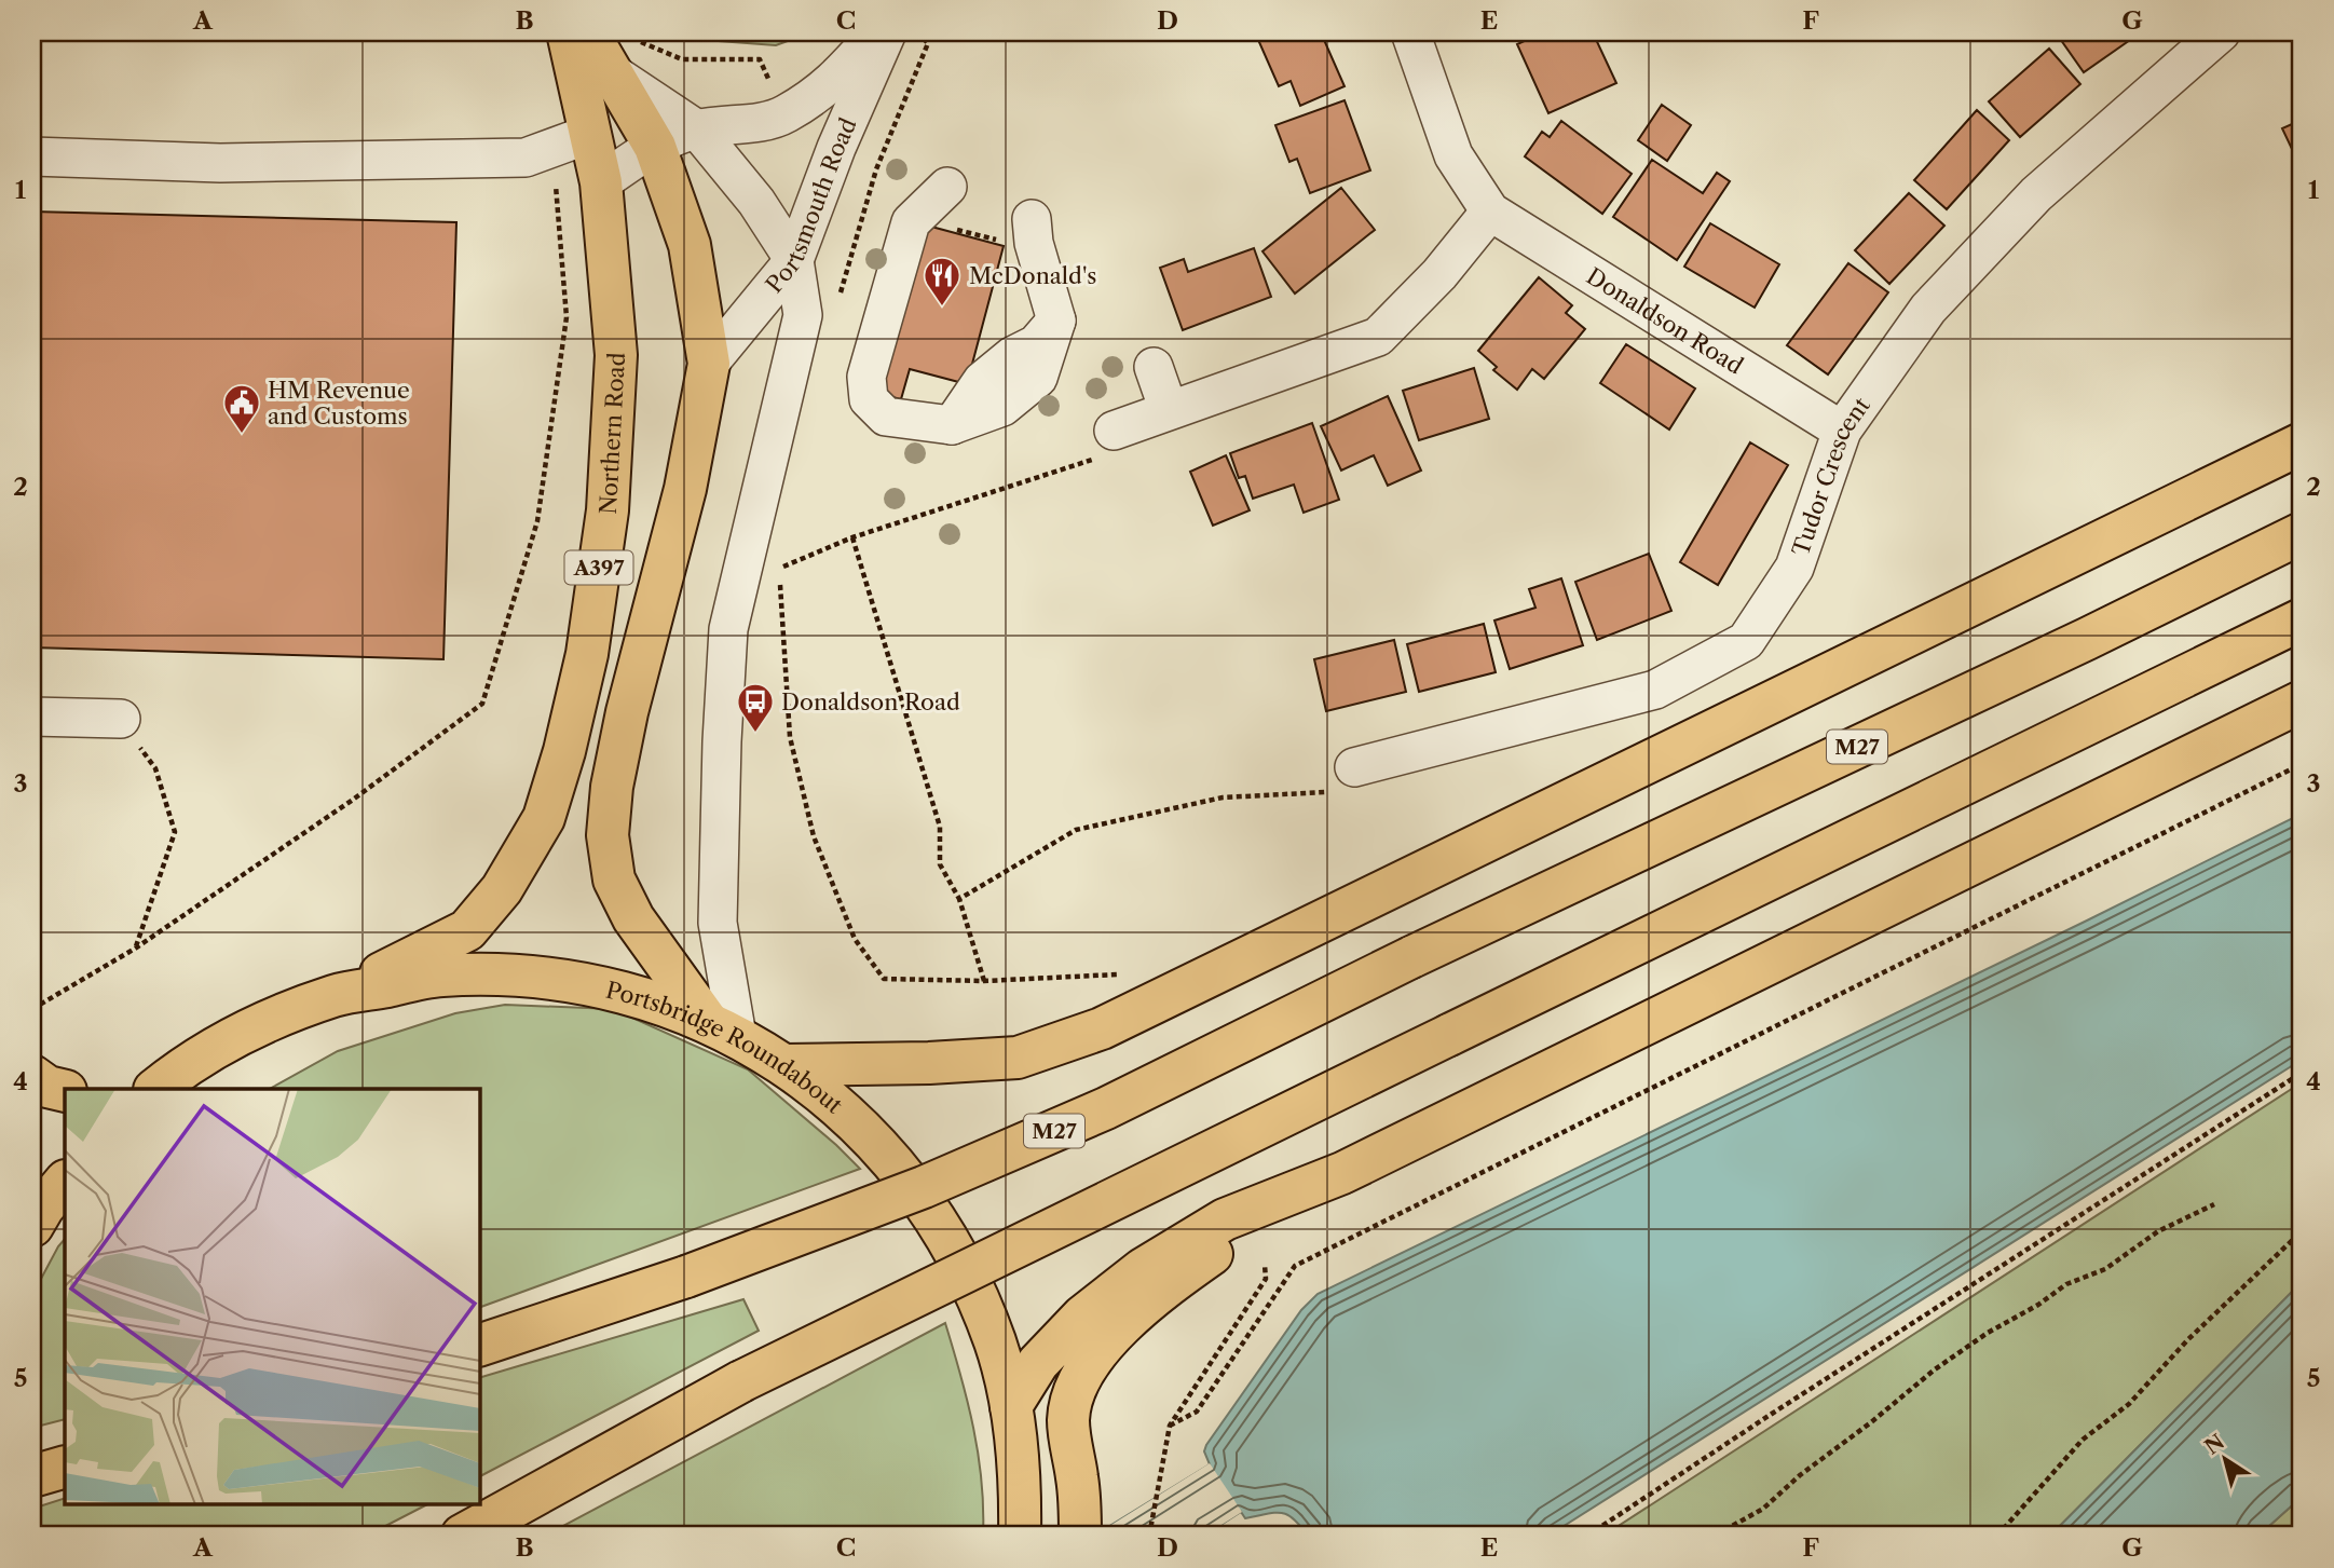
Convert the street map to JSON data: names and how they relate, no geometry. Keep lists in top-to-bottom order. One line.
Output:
{"streets":{"main road":["Northern Road","A397","M27","Portsbridge Roundabout"],"street":["Portsmouth Road","Donaldson Road","Tudor Crescent"]},"crossings":[["Portsmouth Road","Northern Road"],["Portsmouth Road","A397"],["Donaldson Road","Tudor Crescent"],["Northern Road","Portsbridge Roundabout"],["A397","Portsbridge Roundabout"]],"places":{"restaurant":["McDonald's"],"public building":["HM Revenue and Customs"],"bus stop":["Donaldson Road"]},"north":"top left","grid":{"columns":["A","B","C","D","E","F","G"],"rows":["1","2","3","4","5"]}}
